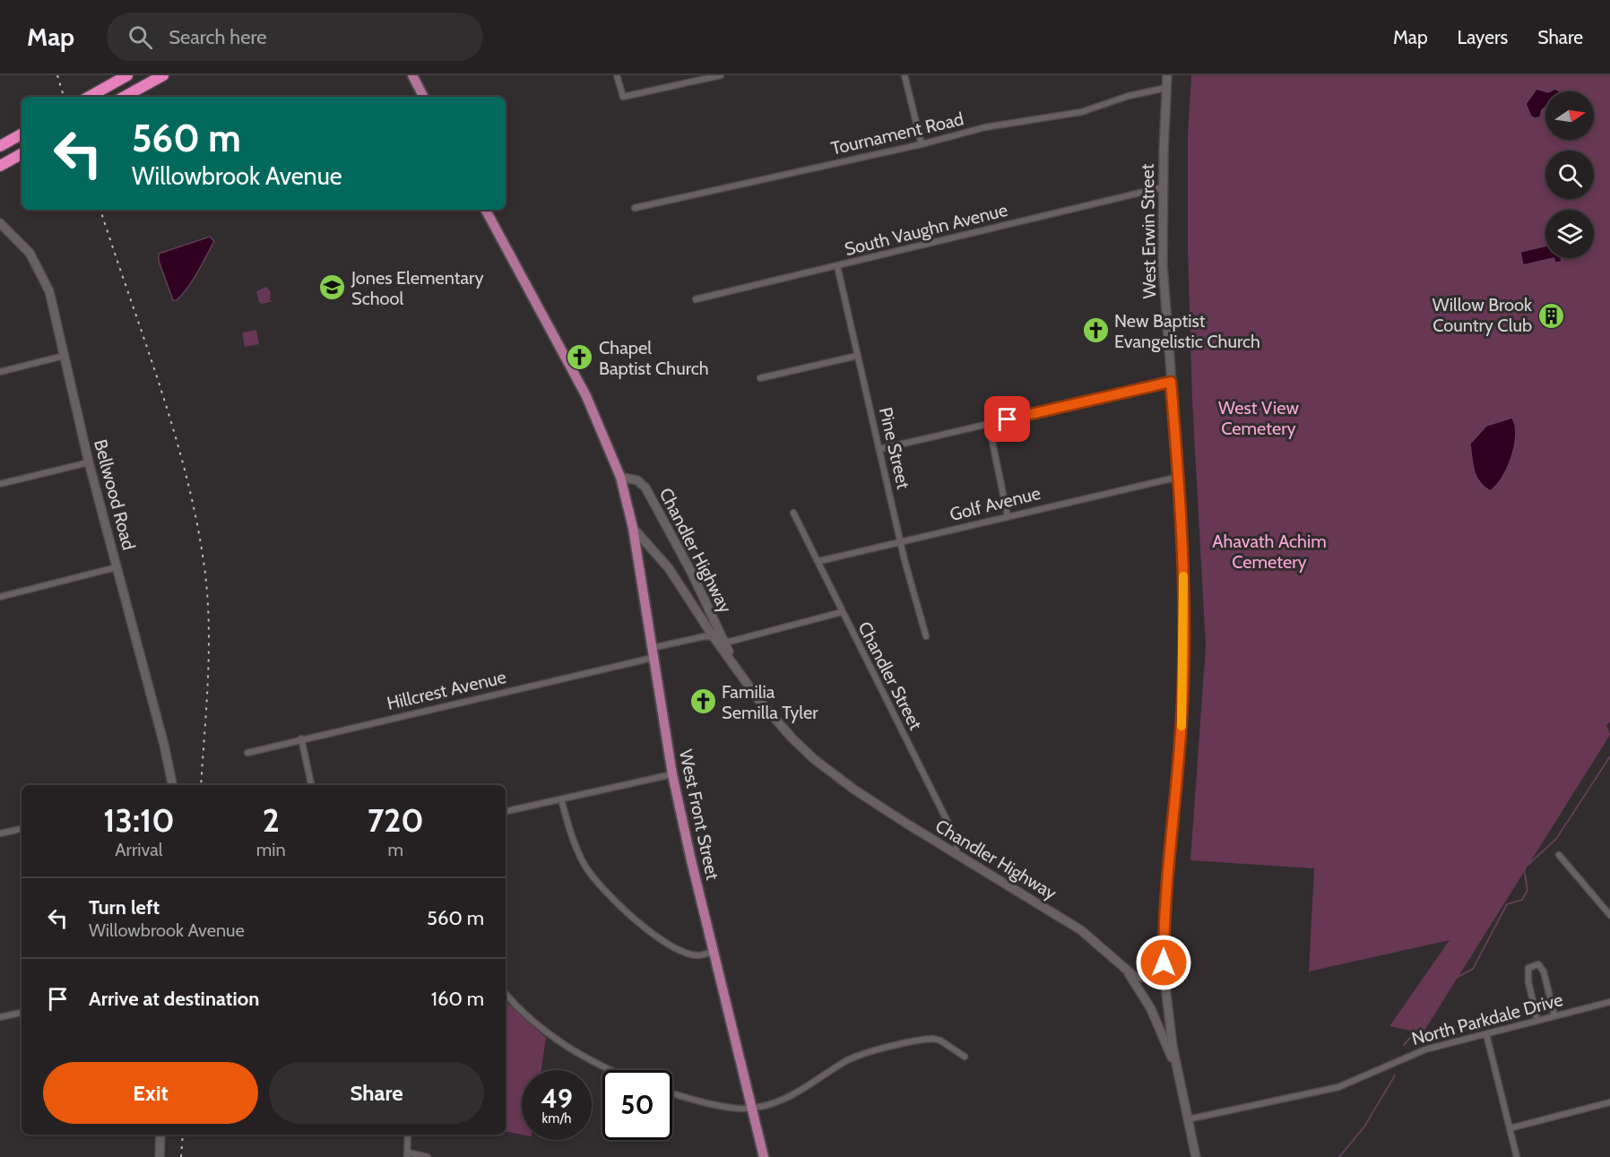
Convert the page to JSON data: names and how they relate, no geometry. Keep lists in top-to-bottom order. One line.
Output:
{"streets":{"main road":["West Front Street"],"street":["Tournament Road","South Vaughn Avenue","West Erwin Street","Pine Street","Bellwood Road","Golf Avenue","Chandler Highway","Chandler Street","Hillcrest Avenue","North Parkdale Drive"]},"crossings":[["Tournament Road","West Erwin Street"],["South Vaughn Avenue","West Erwin Street"],["South Vaughn Avenue","Pine Street"],["West Erwin Street","Golf Avenue"],["West Erwin Street","Chandler Highway"],["West Erwin Street","North Parkdale Drive"],["Pine Street","Golf Avenue"],["Golf Avenue","Chandler Street"],["Chandler Highway","Chandler Street"],["Chandler Highway","Hillcrest Avenue"],["Chandler Highway","West Front Street"],["Chandler Street","Hillcrest Avenue"],["Hillcrest Avenue","West Front Street"]],"parks":["West View Cemetery","Ahavath Achim Cemetery"],"places":{"school or university":["Jones Elementary School"],"building":["Willow Brook Country Club"],"church":["New Baptist Evangelistic Church","Chapel Baptist Church","Familia Semilla Tyler"]},"north":"right","page":{"header":"Map","search":"Search here","nav":["Map","Layers","Share"],"turn":["560 m","Willowbrook Avenue"],"eta":["13:10","Arrival","2","min","720","m"],"list":[{"name":"Turn left","note":"Willowbrook Avenue","value":"560 m"},{"name":"Arrive at destination","value":"160 m"}],"buttons":["Exit","Share"],"speed":"49 km/h","limit":"50"}}
